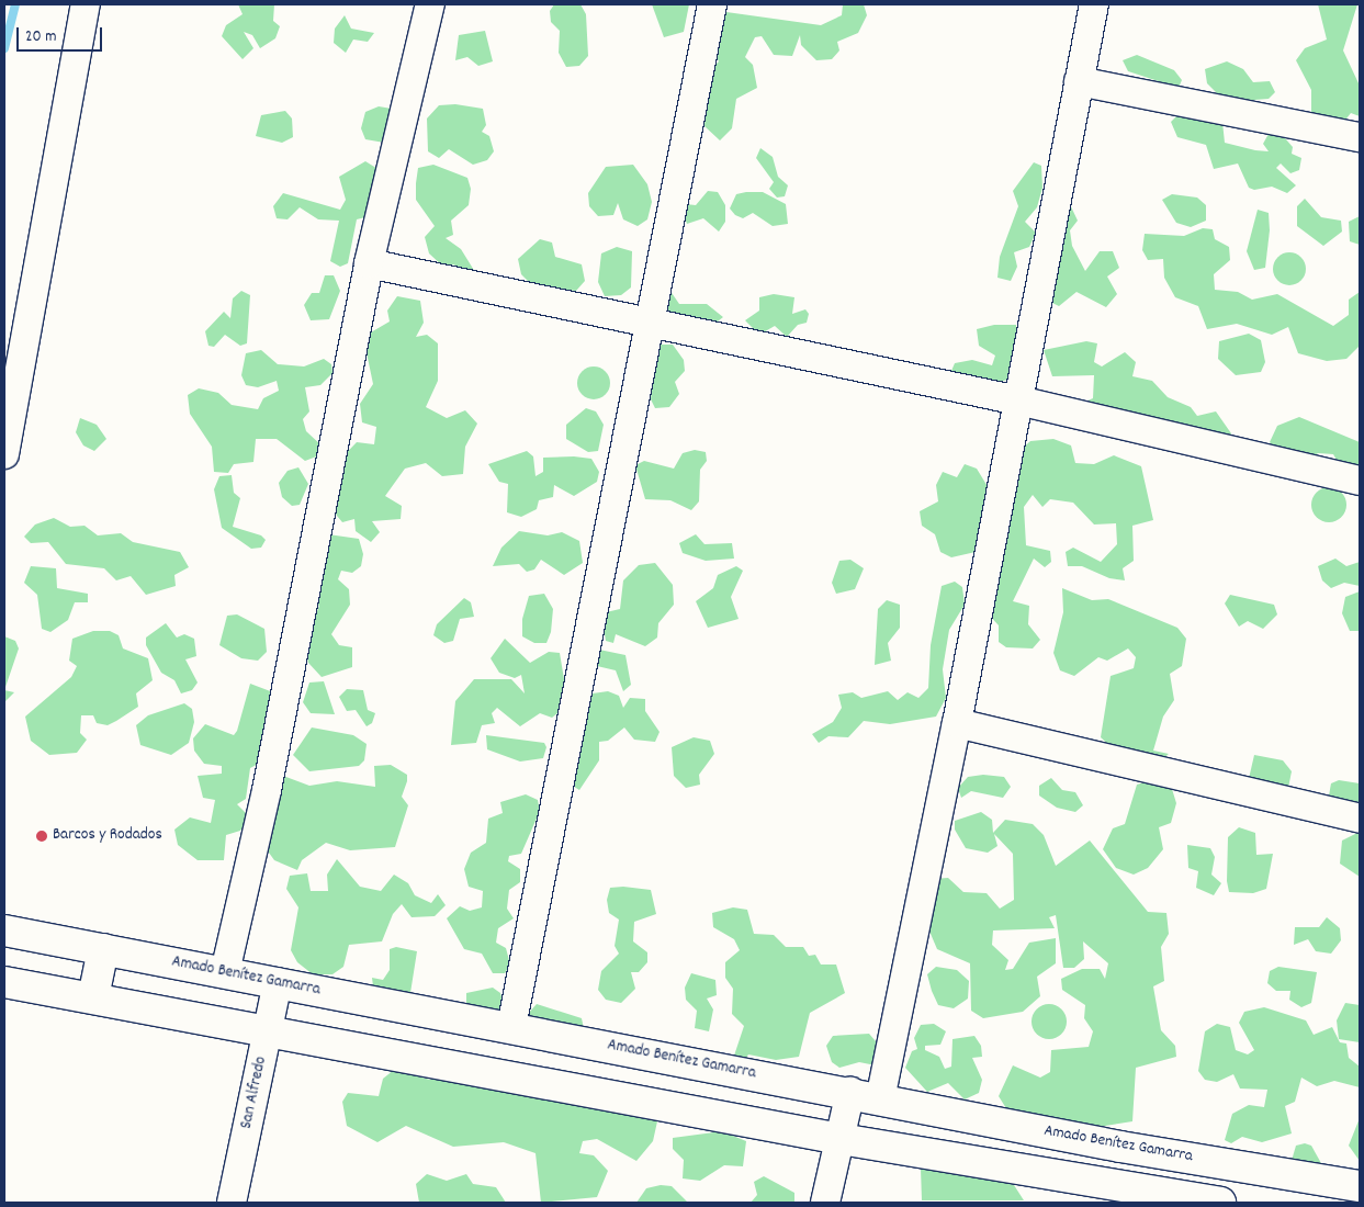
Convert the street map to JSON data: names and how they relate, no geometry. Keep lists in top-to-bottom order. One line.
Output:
{"streets":{"main road":["Amado Benítez Gamarra"],"street":["San Alfredo"]},"crossings":[["Amado Benítez Gamarra","San Alfredo"]],"places":["Barcos y Rodados"],"scale_bar":"20 m"}
